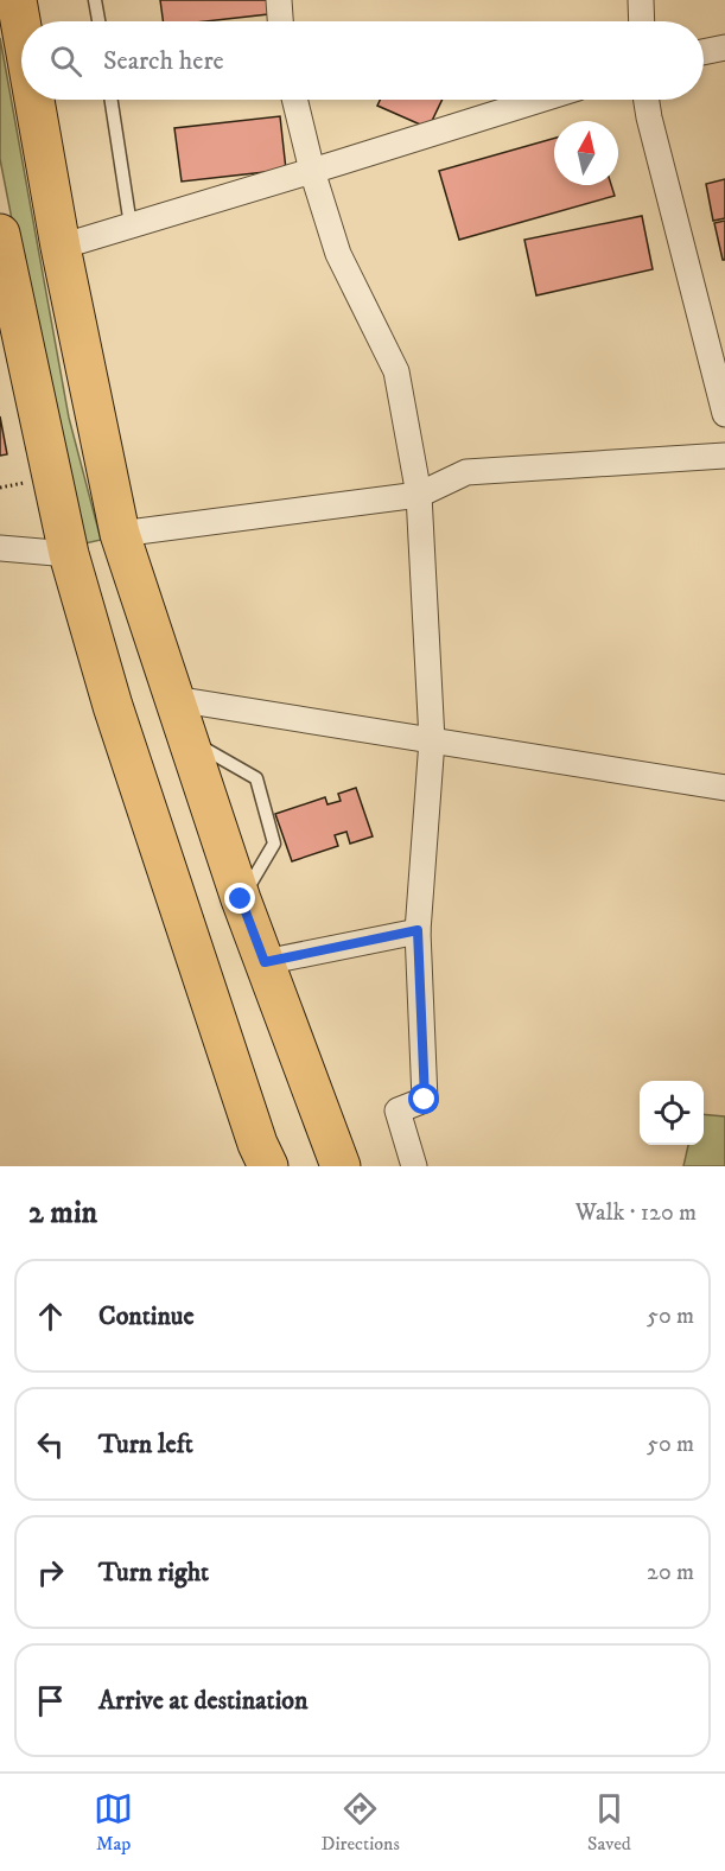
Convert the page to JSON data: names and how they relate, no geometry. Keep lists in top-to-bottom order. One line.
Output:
{"north":"top","page":{"search":"Search here","heading":["2 min","Walk · 120 m"],"list":[["Continue","50 m"],["Turn left","50 m"],["Turn right","20 m"],"Arrive at destination"],"nav":["Map","Directions","Saved"]}}
